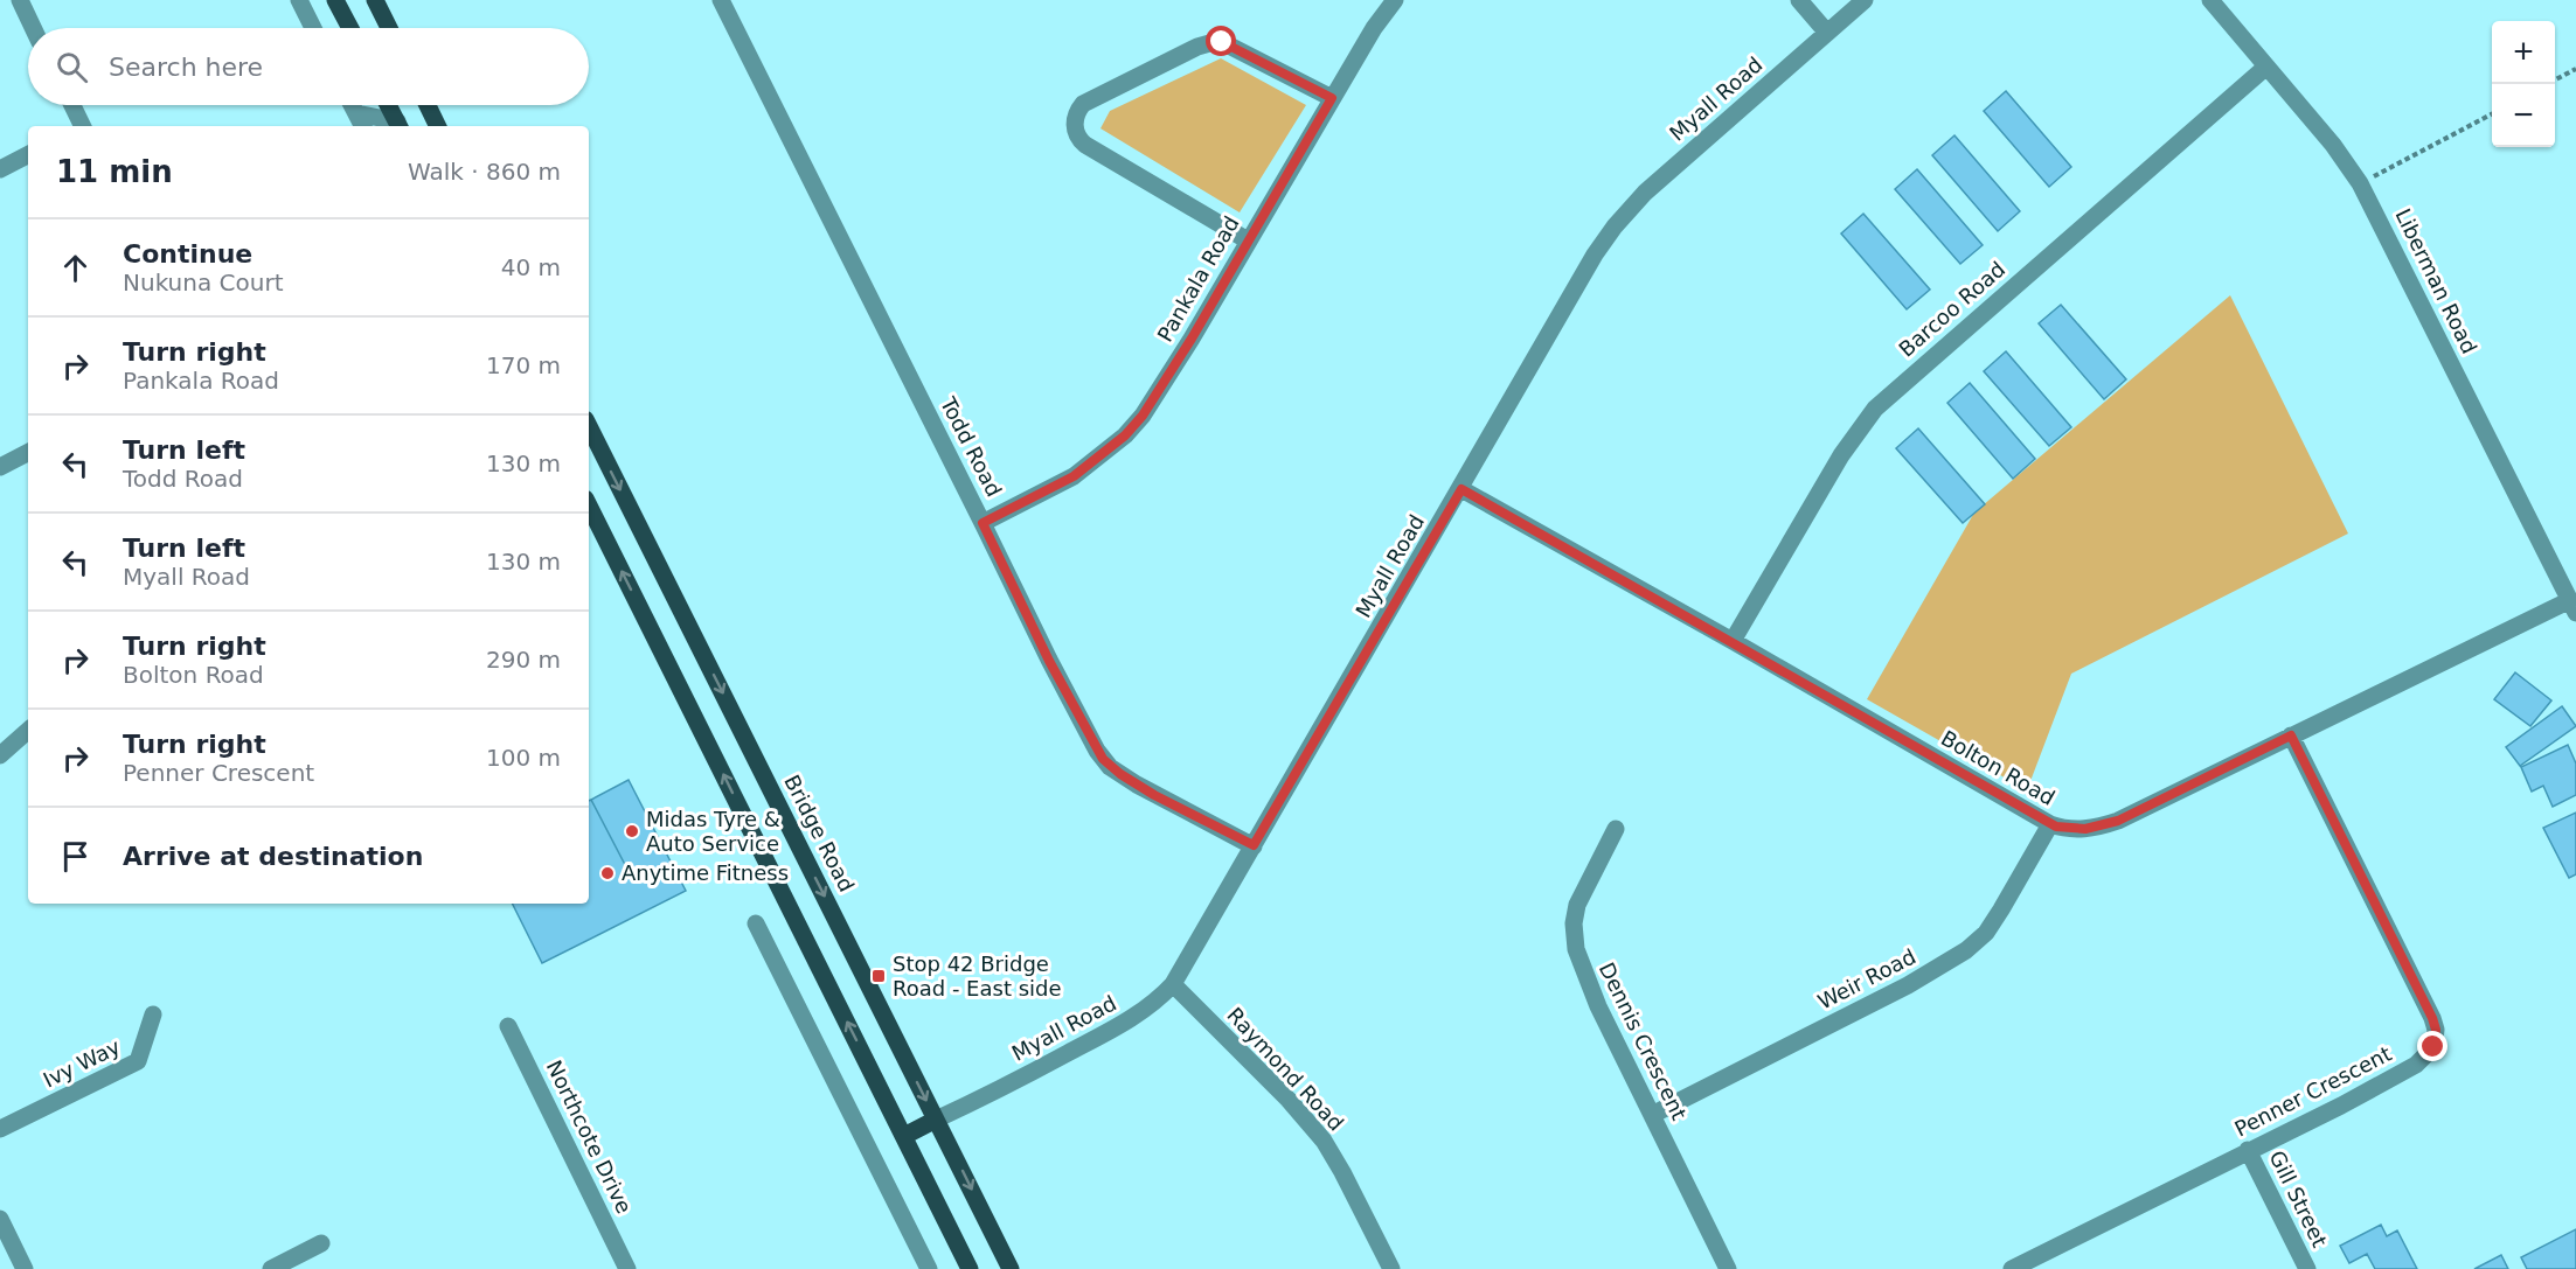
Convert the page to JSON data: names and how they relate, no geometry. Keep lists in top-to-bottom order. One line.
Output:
{"streets":{"main road":["Bridge Road"],"street":["Myall Road","Pankala Road","Liberman Road","Barcoo Road","Todd Road","Bolton Road","Weir Road","Dennis Crescent","Ivy Way","Raymond Road","Penner Crescent","Northcote Drive","Gill Street"]},"crossings":[["Myall Road","Todd Road"],["Myall Road","Bolton Road"],["Myall Road","Bridge Road"],["Myall Road","Raymond Road"],["Pankala Road","Todd Road"],["Liberman Road","Barcoo Road"],["Liberman Road","Bolton Road"],["Barcoo Road","Bolton Road"],["Bolton Road","Weir Road"],["Bolton Road","Penner Crescent"],["Weir Road","Dennis Crescent"],["Penner Crescent","Gill Street"]],"places":{"other":["Midas Tyre & Auto Service","Anytime Fitness"],"transit":["Stop 42 Bridge Road - East side"]},"page":{"map_buttons":["+","−"],"search":"Search here","heading":["11 min","Walk · 860 m"],"list":[["Continue","Nukuna Court","40 m"],["Turn right","Pankala Road","170 m"],["Turn left","Todd Road","130 m"],["Turn left","Myall Road","130 m"],["Turn right","Bolton Road","290 m"],["Turn right","Penner Crescent","100 m"],"Arrive at destination"]}}
